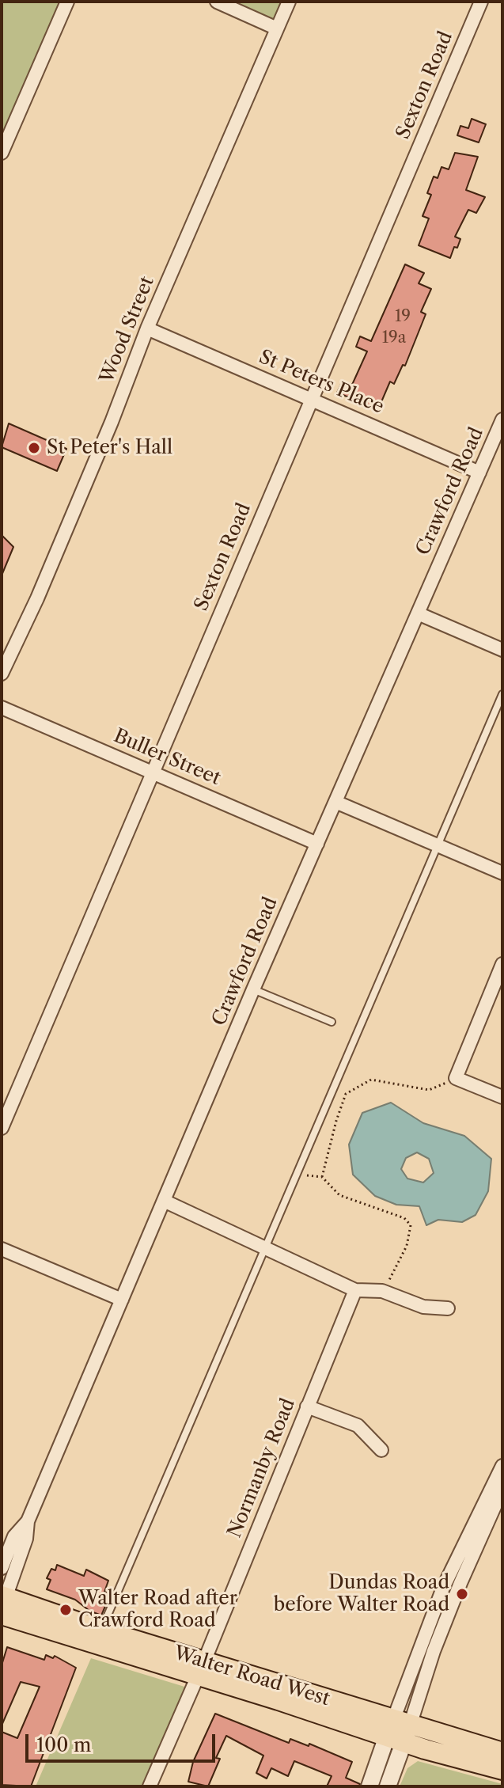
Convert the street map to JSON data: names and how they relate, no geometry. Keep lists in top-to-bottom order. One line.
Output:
{"streets":{"main road":["Walter Road West"],"street":["Sexton Road","Wood Street","St Peters Place","Crawford Road","Buller Street","Normanby Road"]},"crossings":[["Sexton Road","St Peters Place"],["Sexton Road","Buller Street"],["Wood Street","St Peters Place"],["St Peters Place","Crawford Road"],["Crawford Road","Buller Street"],["Crawford Road","Walter Road West"],["Normanby Road","Walter Road West"]],"places":["St Peter's Hall","Dundas Road before Walter Road","Walter Road after Crawford Road"],"house_numbers":["19","19a"],"scale_bar":"100 m"}
